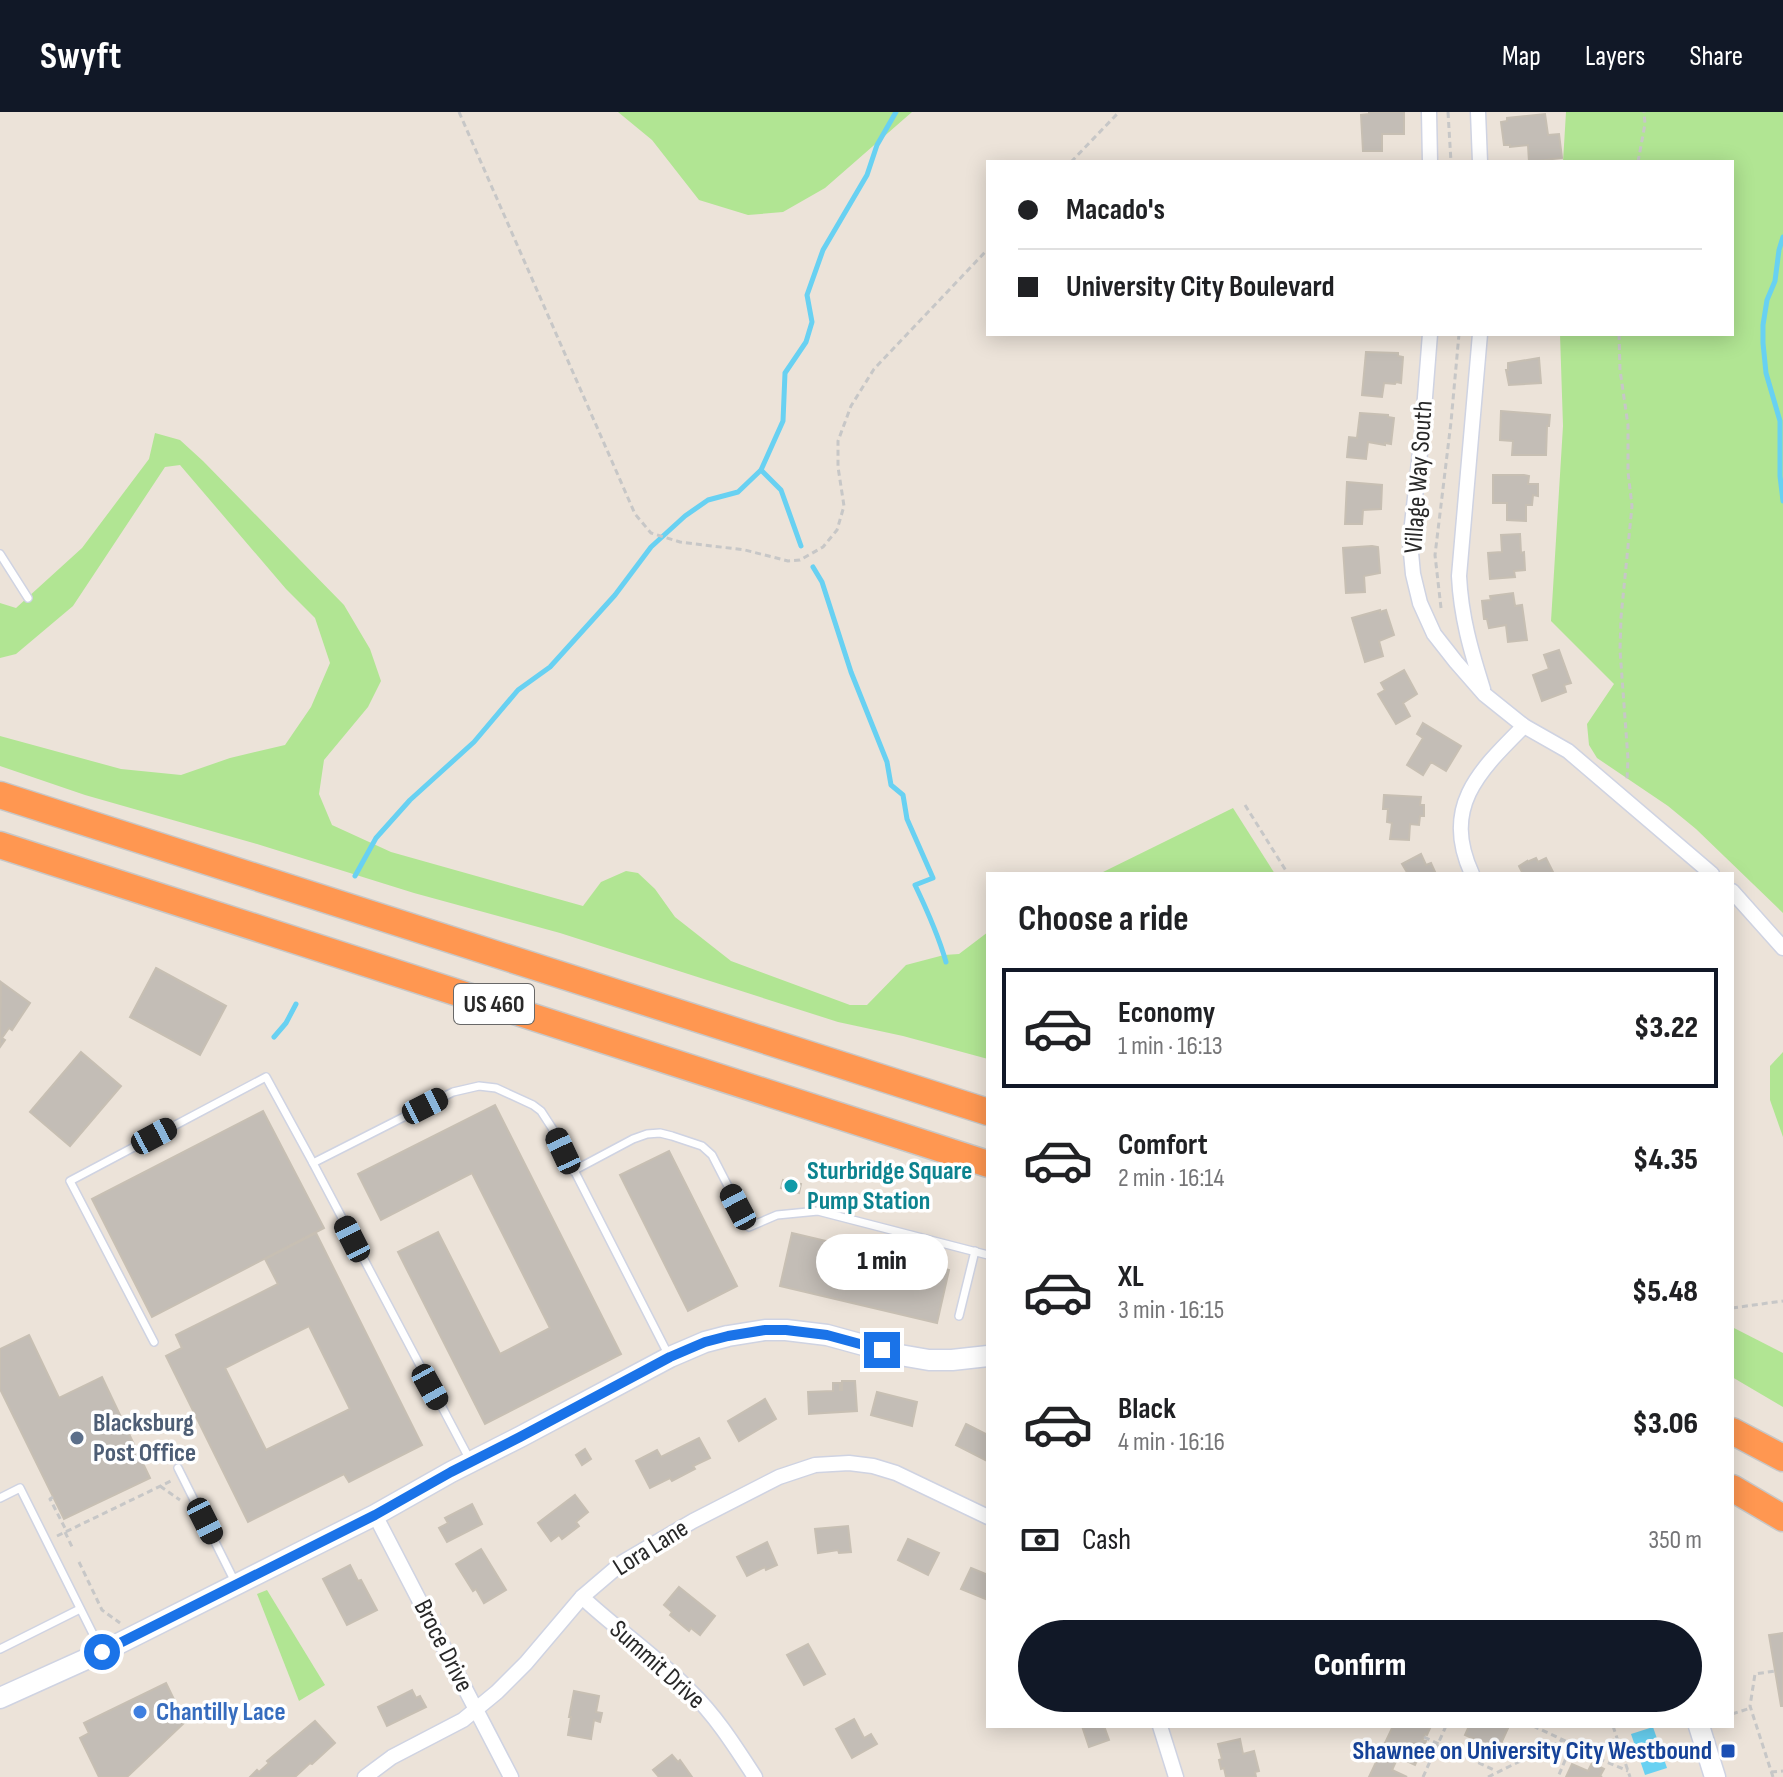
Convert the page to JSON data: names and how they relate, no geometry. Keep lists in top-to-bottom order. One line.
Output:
{"streets":{"highway":["US 460"],"street":["Village Way South","Lora Lane","Broce Drive","Summit Drive"]},"crossings":[["Lora Lane","Broce Drive"],["Lora Lane","Summit Drive"]],"places":{"other":["Sturbridge Square Pump Station","Blacksburg Post Office","Chantilly Lace"],"transit":["Shawnee on University City Westbound"]},"page":{"header":"Swyft","nav":["Map","Layers","Share"],"banner":["Macado's","University City Boulevard"],"heading":"Choose a ride","list":[{"name":"Economy","note":"1 min · 16:13","value":"$3.22"},{"name":"Comfort","note":"2 min · 16:14","value":"$4.35"},{"name":"XL","note":"3 min · 16:15","value":"$5.48"},{"name":"Black","note":"4 min · 16:16","value":"$3.06"}],"bubble":"1 min","pay":["Cash","350 m"],"buttons":"Confirm"}}
